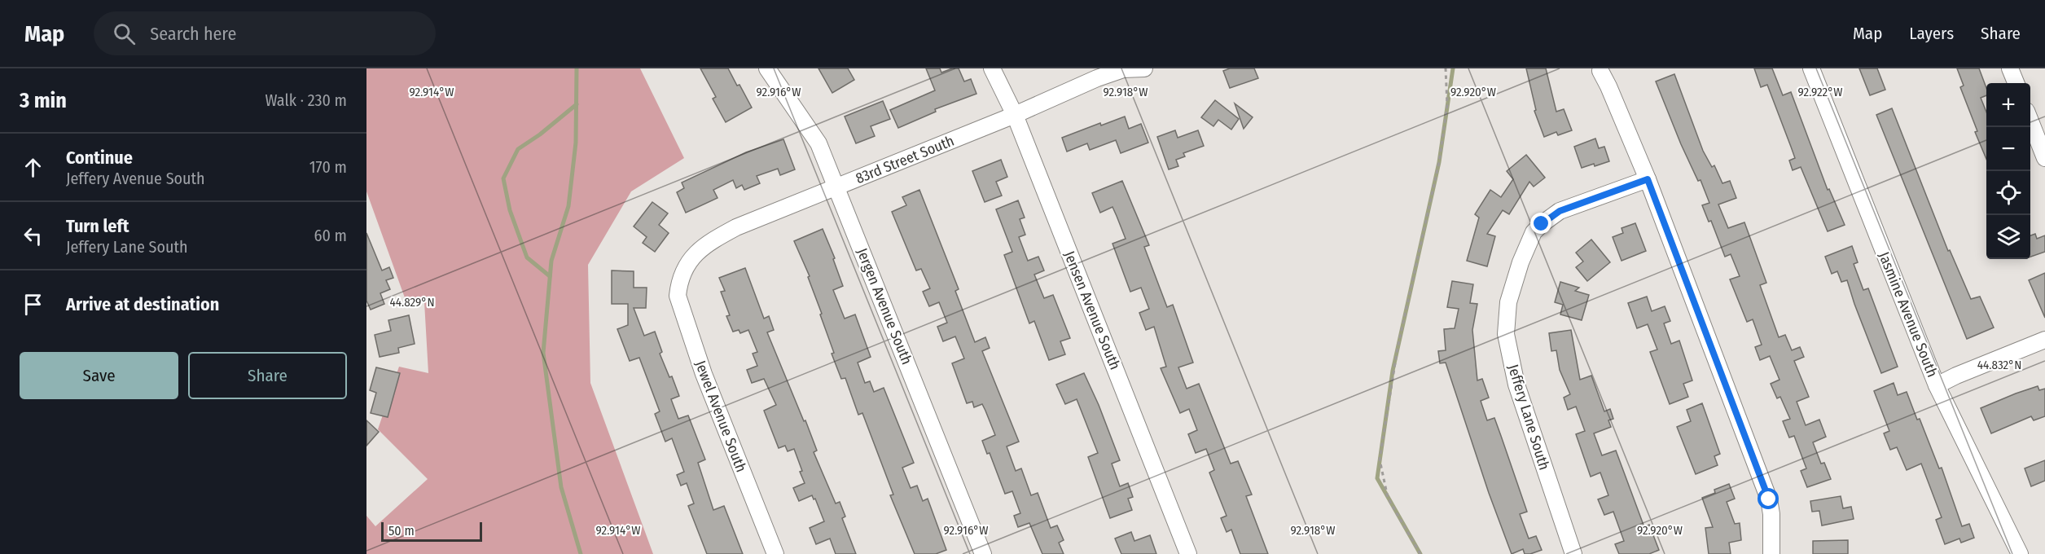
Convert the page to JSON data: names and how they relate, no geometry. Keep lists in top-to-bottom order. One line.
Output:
{"streets":{"street":["83rd Street South","Jergen Avenue South","Jensen Avenue South","Jasmine Avenue South","Jewel Avenue South","Jeffery Lane South"]},"crossings":[["83rd Street South","Jergen Avenue South"],["83rd Street South","Jensen Avenue South"],["83rd Street South","Jewel Avenue South"]],"scale_bar":"50 m","page":{"header":"Map","search":"Search here","nav":["Map","Layers","Share"],"heading":["3 min","Walk · 230 m"],"map_buttons":["+","−"],"list":[["Continue","Jeffery Avenue South","170 m"],["Turn left","Jeffery Lane South","60 m"],"Arrive at destination"],"buttons":["Save","Share"],"scale":"50 m"},"coordinates":["92.922°W","92.914°W","92.916°W","92.918°W","92.920°W","44.829°N","44.832°N"]}
